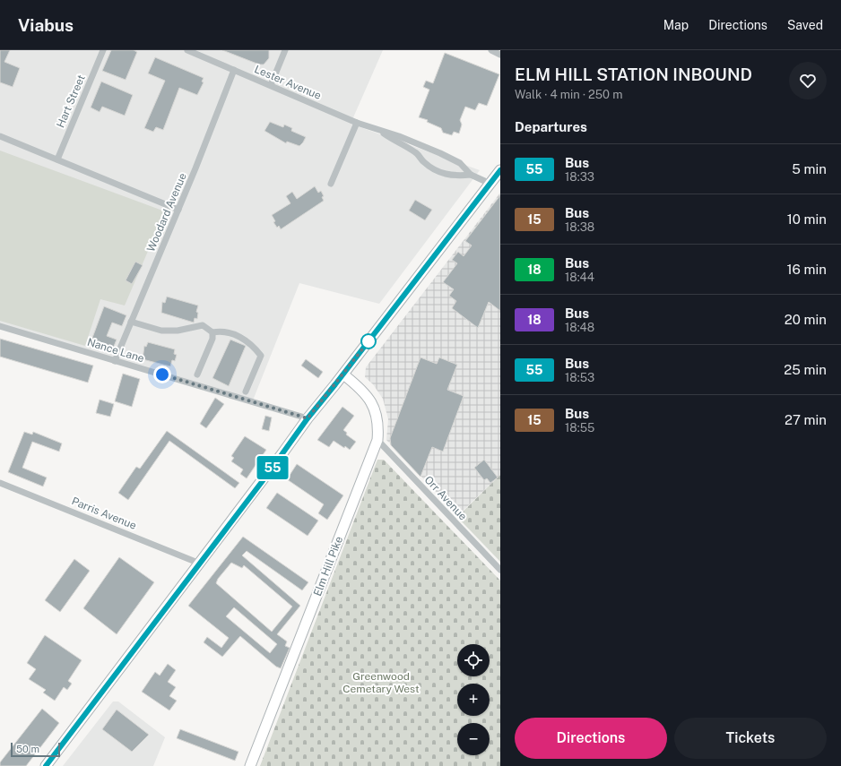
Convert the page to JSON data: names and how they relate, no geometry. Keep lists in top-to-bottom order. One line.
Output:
{"streets":{"main road":["Elm Hill Pike"],"street":["Lester Avenue","Hart Street","Woodard Avenue","Nance Lane","Orr Avenue","Parris Avenue"]},"crossings":[["Lester Avenue","Woodard Avenue"],["Woodard Avenue","Nance Lane"],["Orr Avenue","Elm Hill Pike"]],"parks":["Greenwood Cemetary West"],"lines":["bus line 55"],"scale_bar":"50 m","page":{"header":"Viabus","nav":["Map","Directions","Saved"],"on_map":"55","heading":[["ELM HILL STATION INBOUND","Walk · 4 min · 250 m"],"Departures"],"list":[{"mark":"55","name":"Bus","note":"18:33","value":"5 min"},{"mark":"15","name":"Bus","note":"18:38","value":"10 min"},{"mark":"18","name":"Bus","note":"18:44","value":"16 min"},{"mark":"18","name":"Bus","note":"18:48","value":"20 min"},{"mark":"55","name":"Bus","note":"18:53","value":"25 min"},{"mark":"15","name":"Bus","note":"18:55","value":"27 min"}],"map_buttons":["+","−"],"buttons":["Directions","Tickets"],"scale":"50 m"}}
